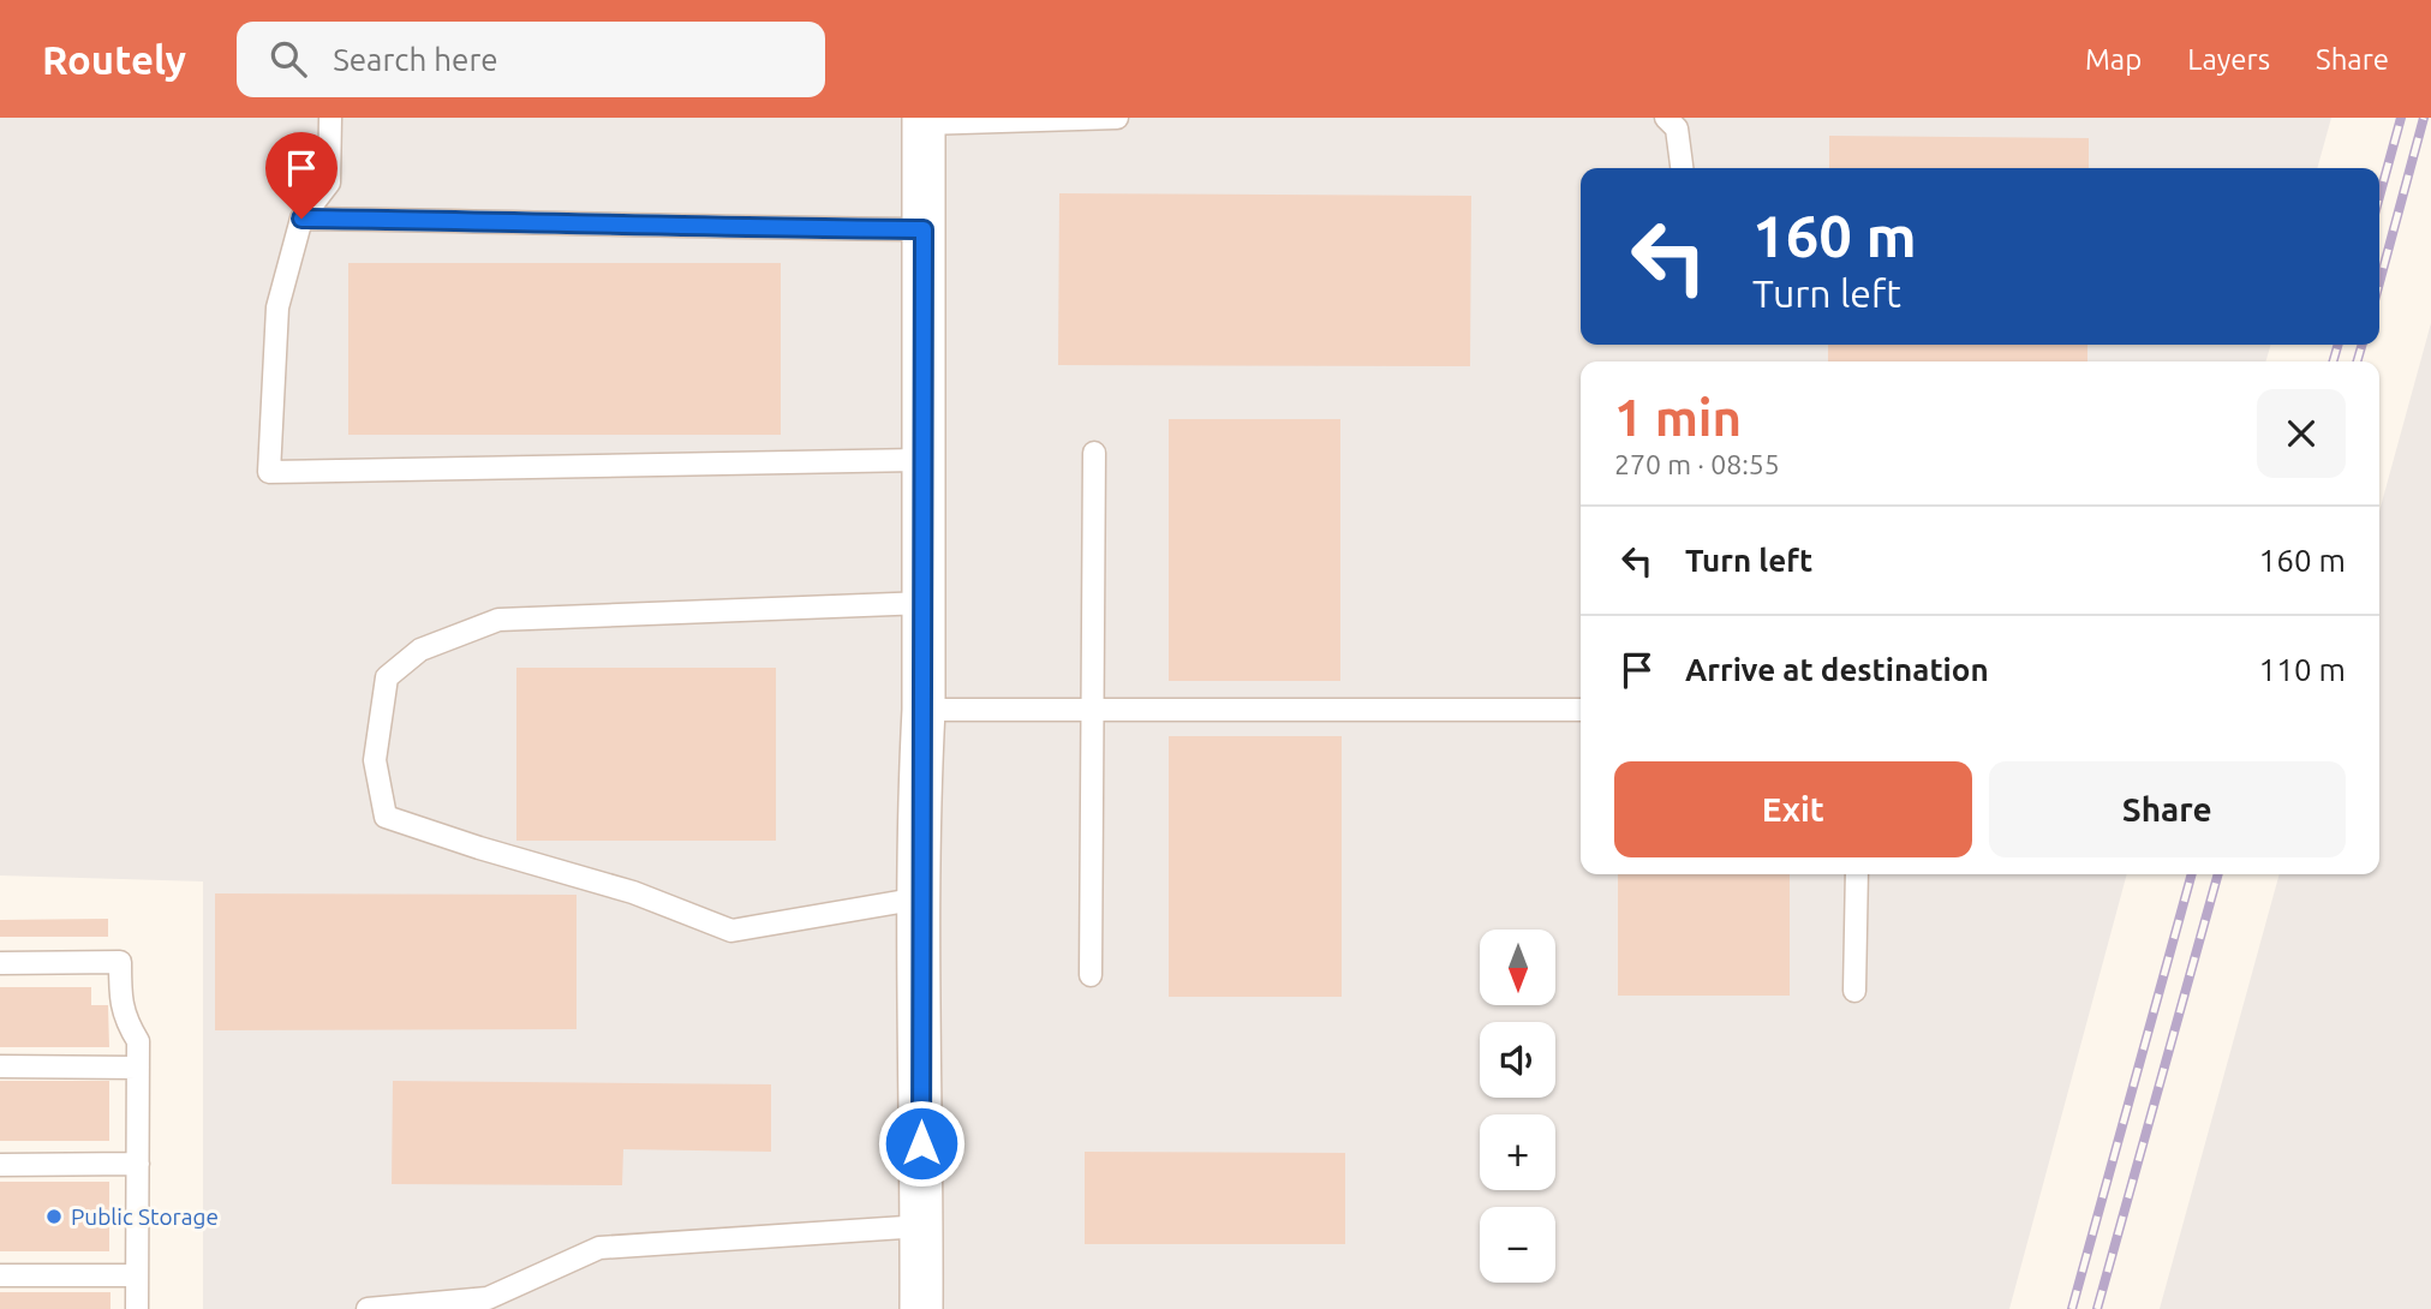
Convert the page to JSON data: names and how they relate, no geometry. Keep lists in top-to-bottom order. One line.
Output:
{"places":["Public Storage"],"north":"bottom","page":{"header":"Routely","search":"Search here","nav":["Map","Layers","Share"],"turn":["160 m","Turn left"],"heading":["1 min","270 m · 08:55"],"list":[{"name":"Turn left","value":"160 m"},{"name":"Arrive at destination","value":"110 m"}],"buttons":["Exit","Share"],"map_buttons":["+","−"]}}
